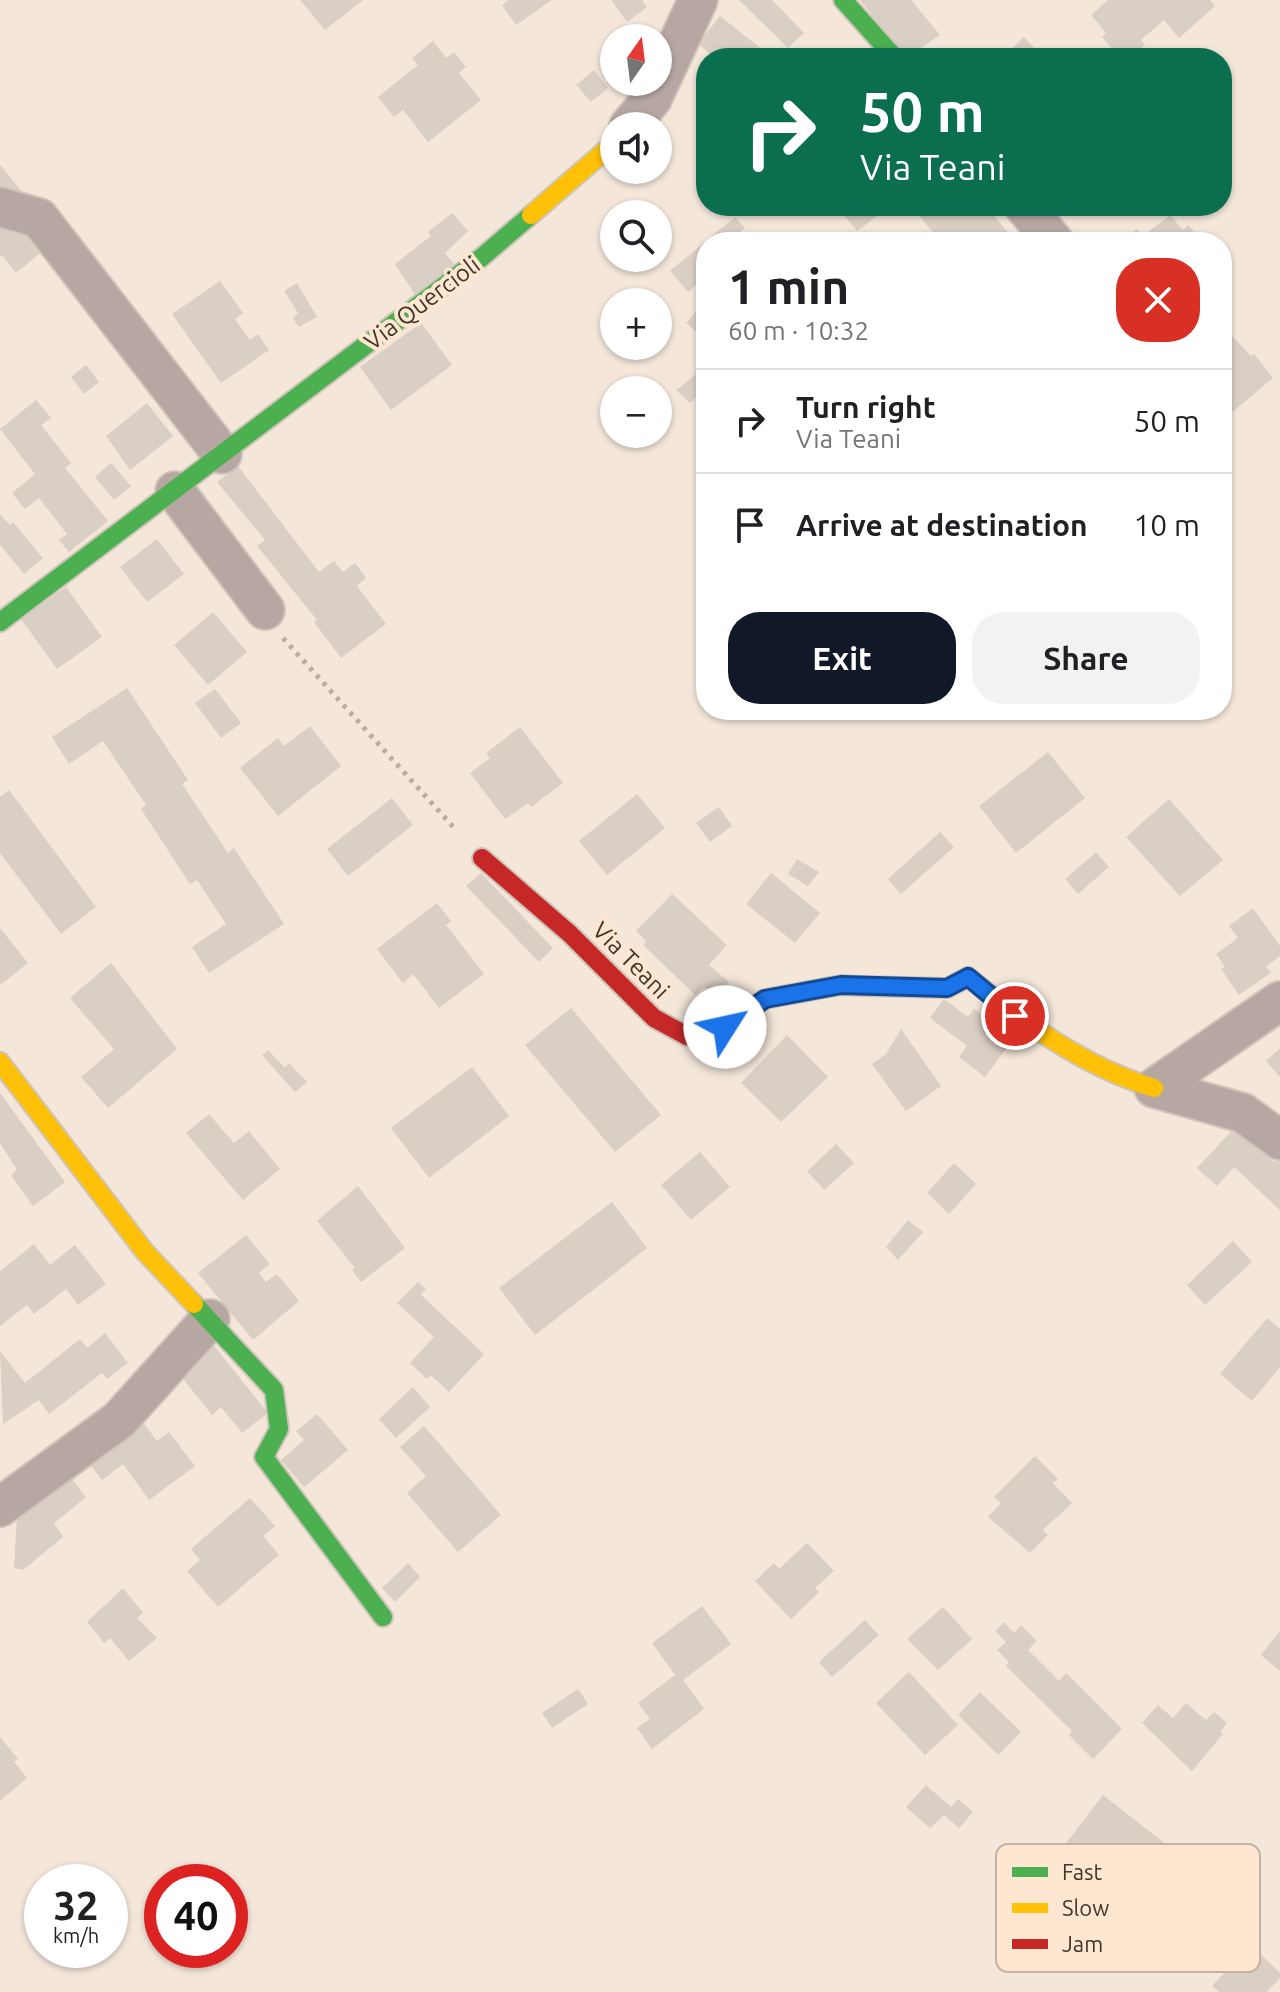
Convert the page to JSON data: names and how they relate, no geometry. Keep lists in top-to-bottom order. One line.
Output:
{"streets":{"street":["Via Quercioli","Via Teani"]},"legend":["Fast","Slow","Jam"],"north":"top","page":{"map_buttons":["+","−"],"turn":["50 m","Via Teani"],"heading":["1 min","60 m · 10:32"],"list":[{"name":"Turn right","note":"Via Teani","value":"50 m"},{"name":"Arrive at destination","value":"10 m"}],"buttons":["Exit","Share"],"speed":"32 km/h","limit":"40"}}
